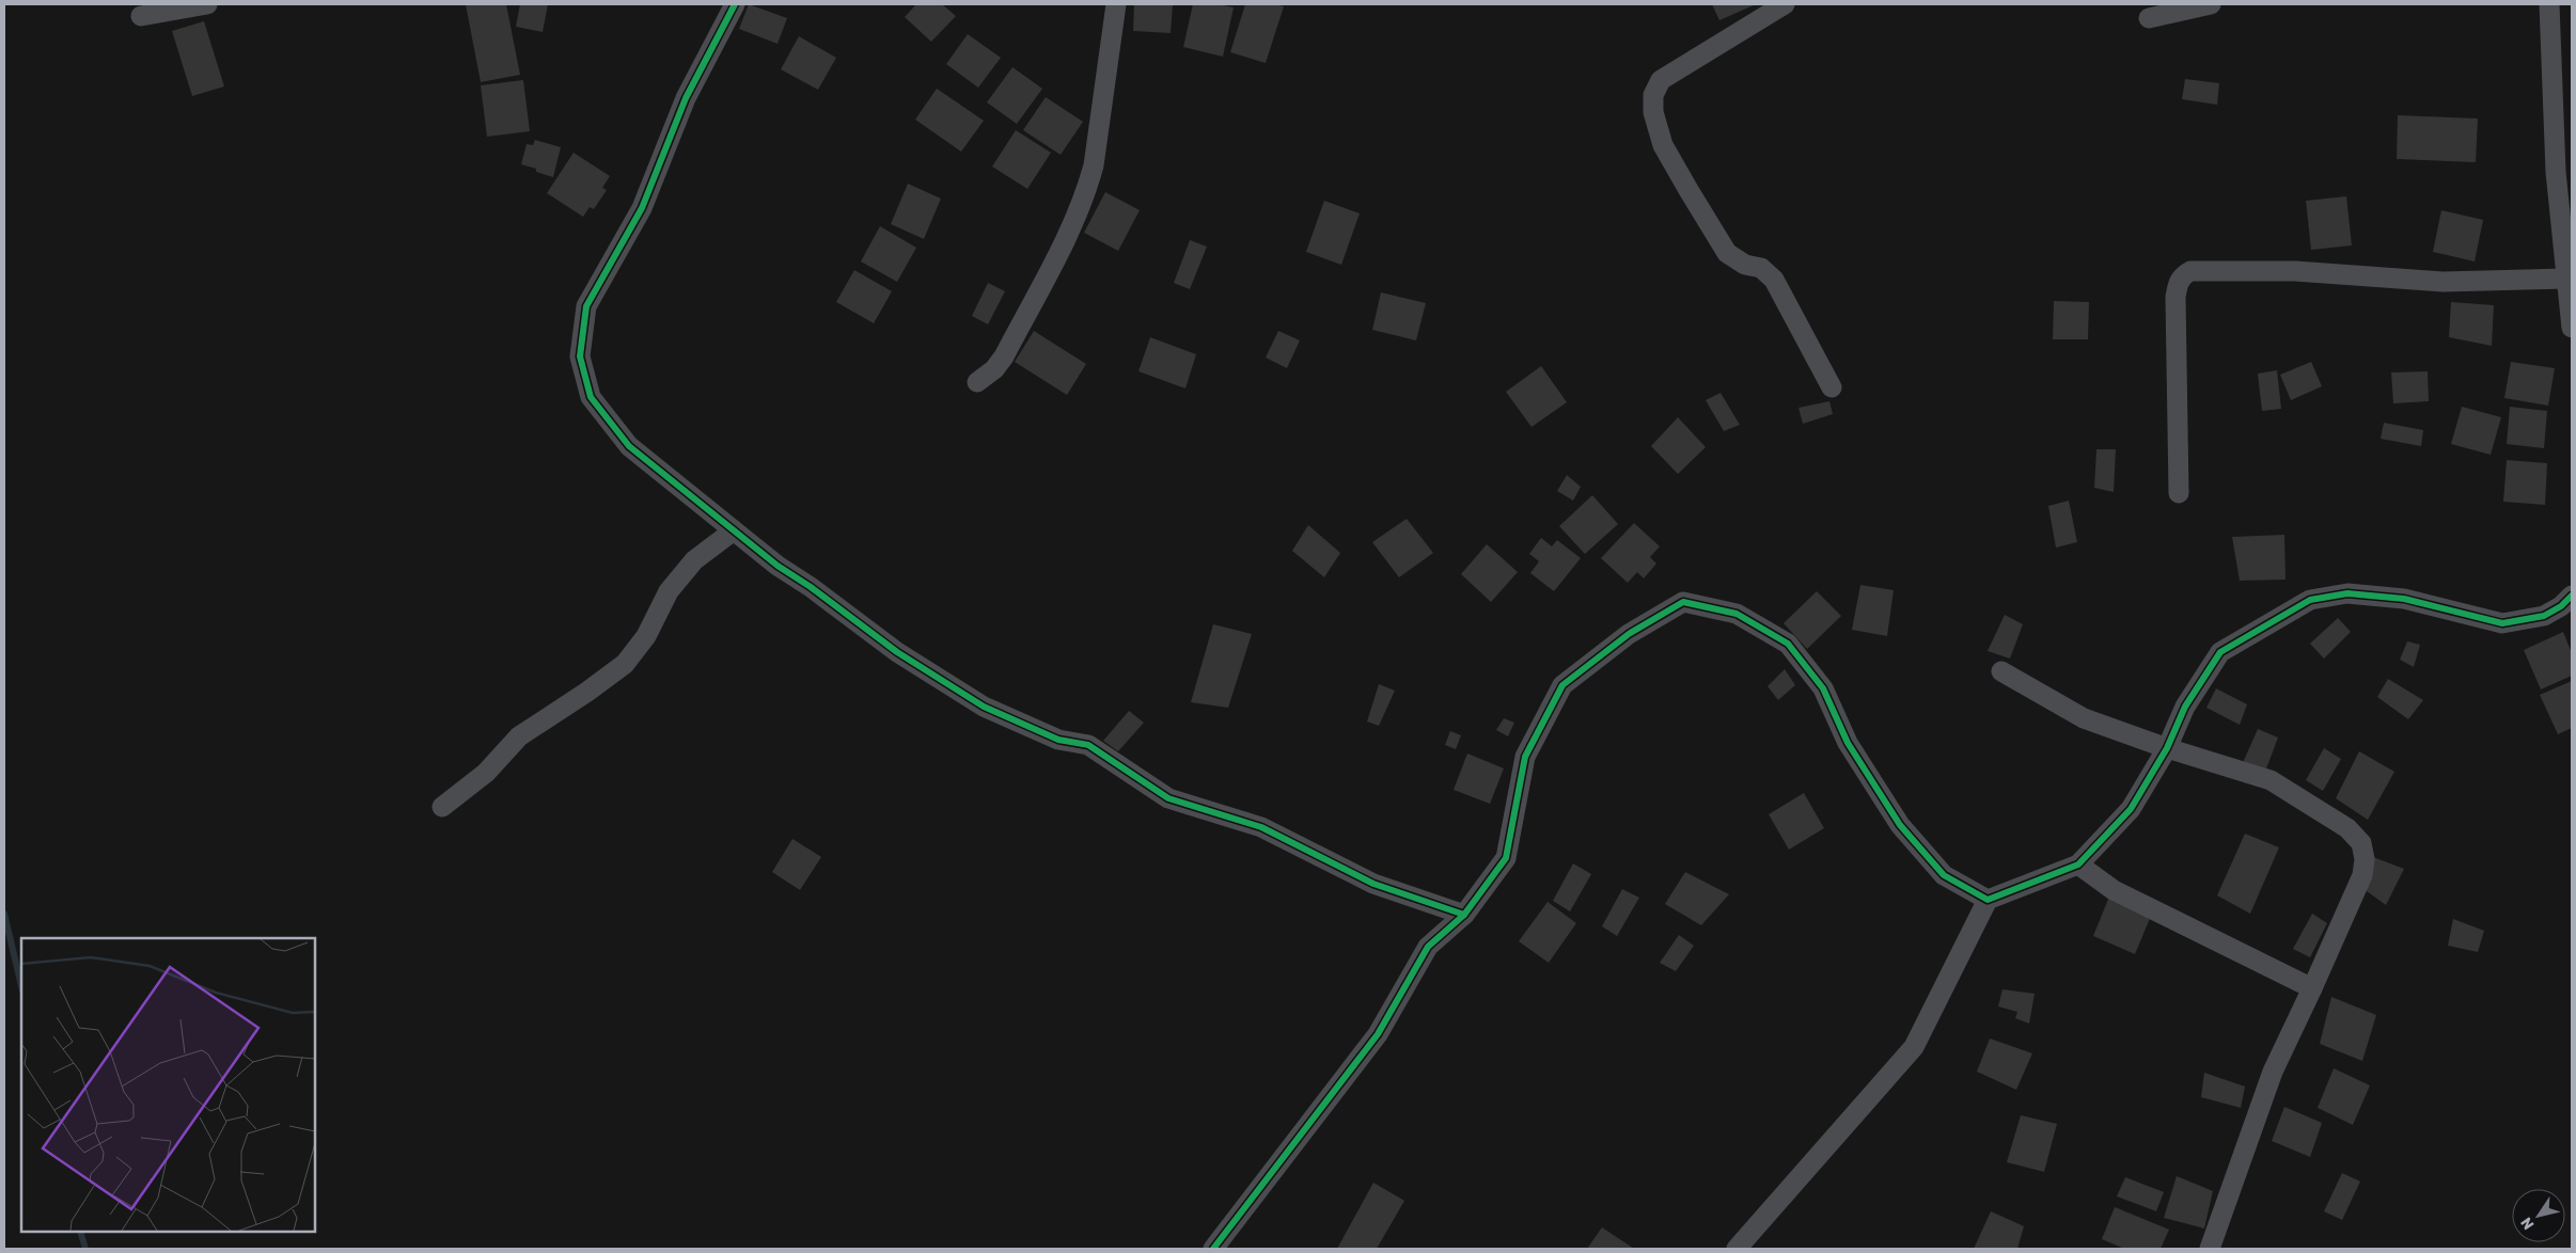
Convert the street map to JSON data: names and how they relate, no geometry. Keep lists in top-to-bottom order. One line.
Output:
{"north":"bottom left"}
